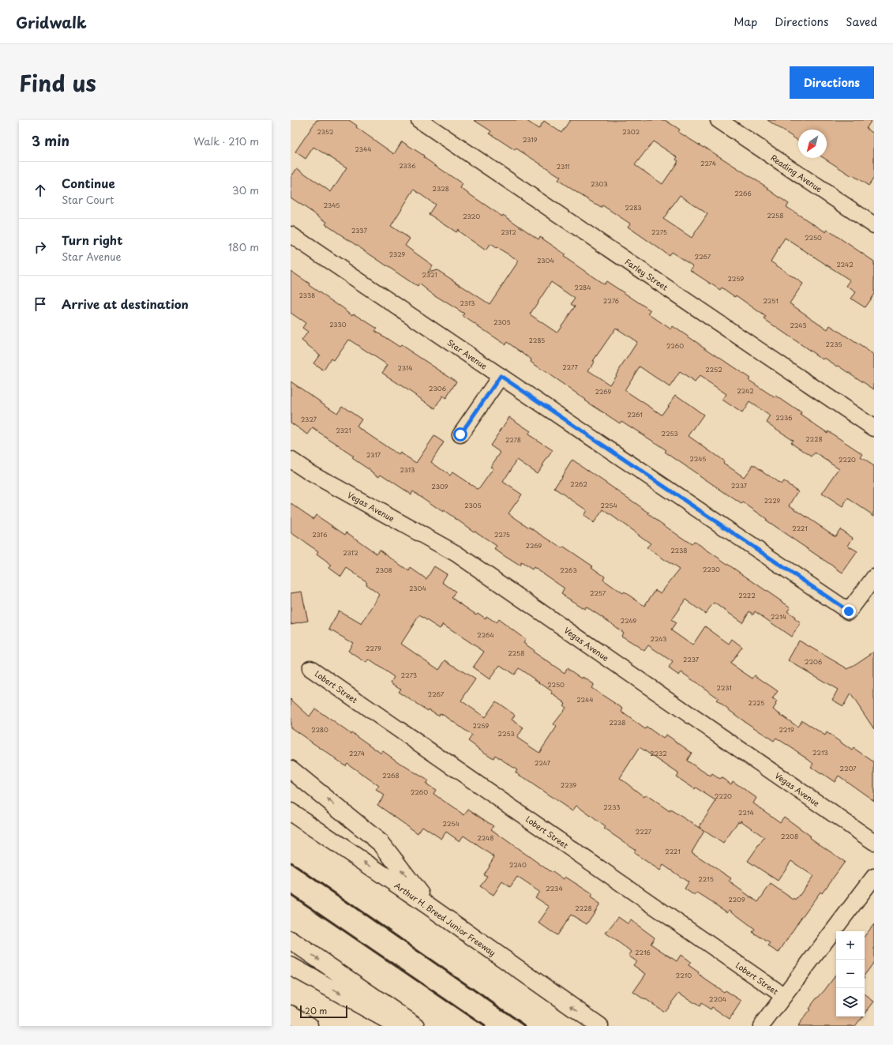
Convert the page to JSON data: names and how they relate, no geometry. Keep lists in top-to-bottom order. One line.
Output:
{"streets":{"main road":["Arthur H. Breed Junior Freeway"],"street":["Reading Avenue","Farley Street","Star Avenue","Vegas Avenue","Lobert Street"]},"house_numbers":["2352","2302","2319","2344","2274","2336","2311","2303","2328","2266","2345","2283","2258","2320","2337","2312","2275","2250","2329","2267","2304","2242","2321","2259","2284","2338","2276","2251","2313","2305","2330","2243","2285","2235","2260","2277","2314","2252","2306","2242","2269","2261","2236","2327","2321","2253","2228","2278","2317","2245","2220","2313","2262","2237","2309","2229","2305","2254","2221","2316","2275","2269","2238","2312","2230","2308","2263","2304","2257","2222","2214","2249","2264","2243","2279","2258","2237","2206","2273","2250","2231","2267","2244","2225","2238","2259","2280","2219","2253","2213","2274","2232","2247","2207","2268","2239","2260","2220","2233","2214","2254","2227","2208","2248","2221","2240","2215","2234","2209","2228","2216","2210","2204"],"scale_bar":"20 m","north":"bottom left","page":{"header":"Gridwalk","nav":["Map","Directions","Saved"],"title":"Find us","buttons":"Directions","heading":["3 min","Walk · 210 m"],"list":[["Continue","Star Court","30 m"],["Turn right","Star Avenue","180 m"],"Arrive at destination"],"map_buttons":["+","−"],"scale":"20 m"}}
